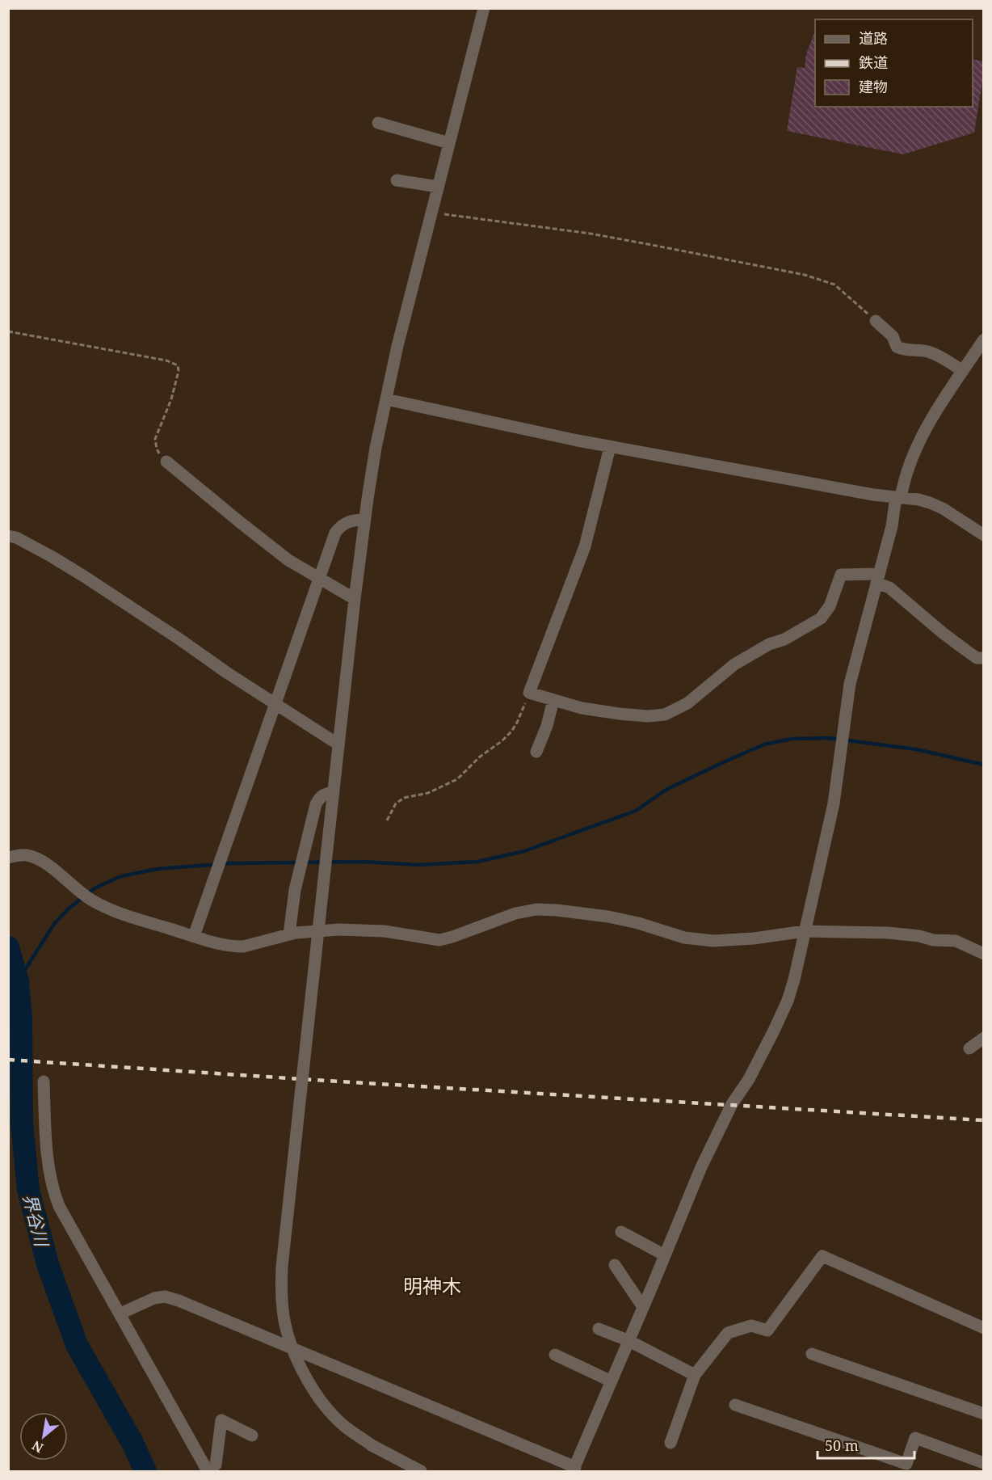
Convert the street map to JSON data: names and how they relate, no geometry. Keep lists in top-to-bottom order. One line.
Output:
{"districts":["明神木"],"water":["界谷川"],"legend":["道路","鉄道","建物"],"scale_bar":"50 m","north":"bottom left"}
